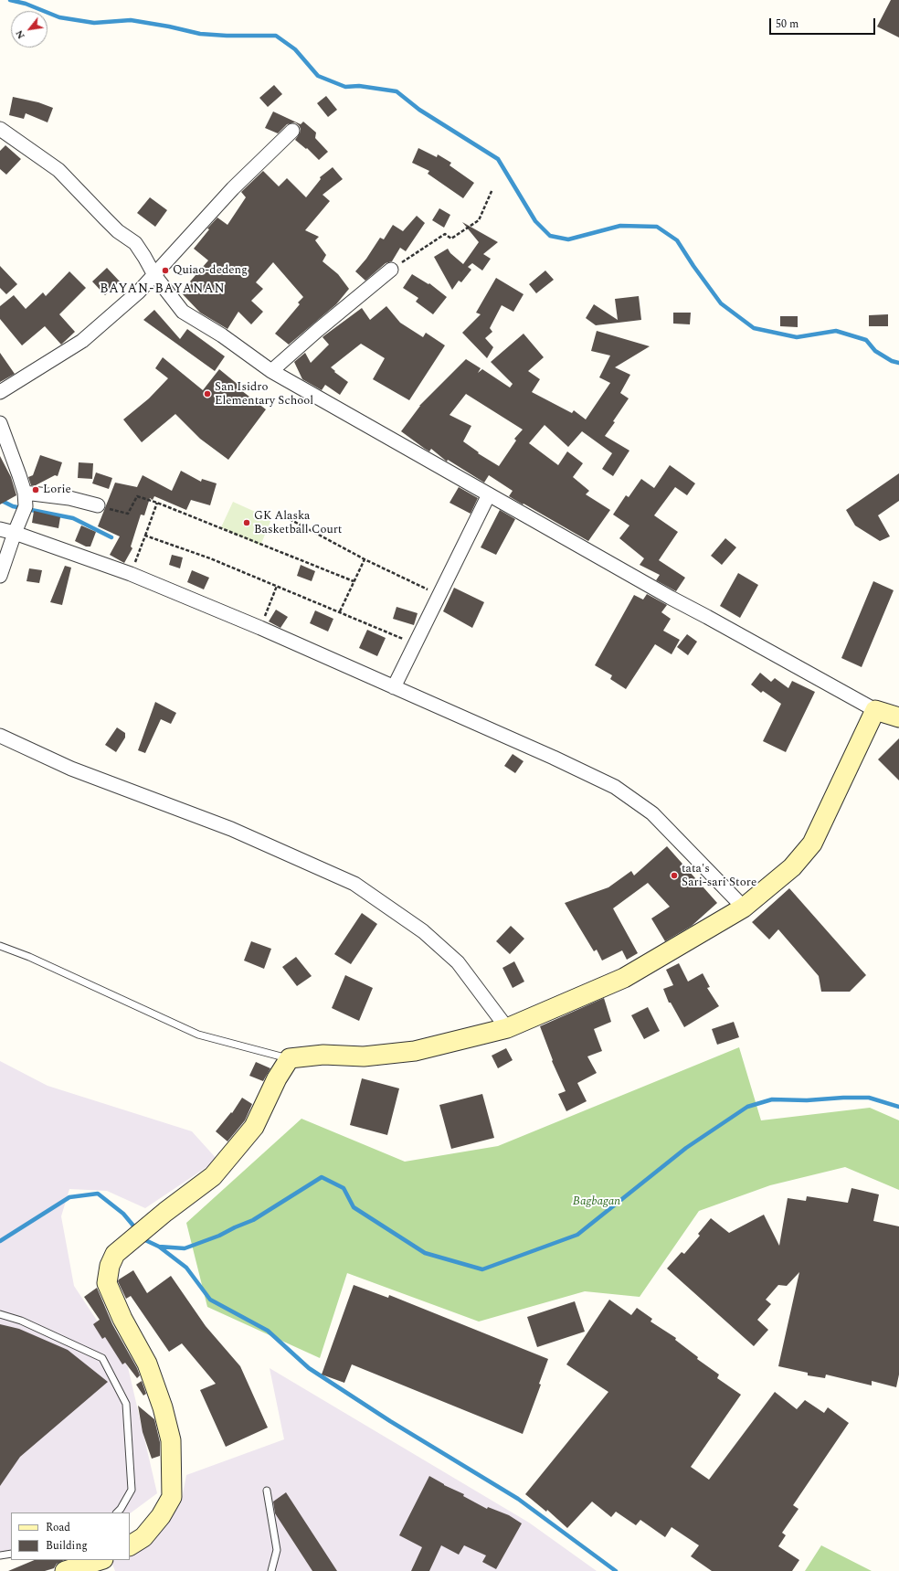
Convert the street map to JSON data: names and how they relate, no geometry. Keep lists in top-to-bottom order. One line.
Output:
{"districts":["BAYAN-BAYANAN"],"parks":["Bagbagan"],"places":["Quiao-dedeng","San Isidro Elementary School","Lorie","GK Alaska Basketball Court","tata's Sari-sari Store"],"legend":["Road","Building"],"scale_bar":"50 m","north":"bottom left"}
